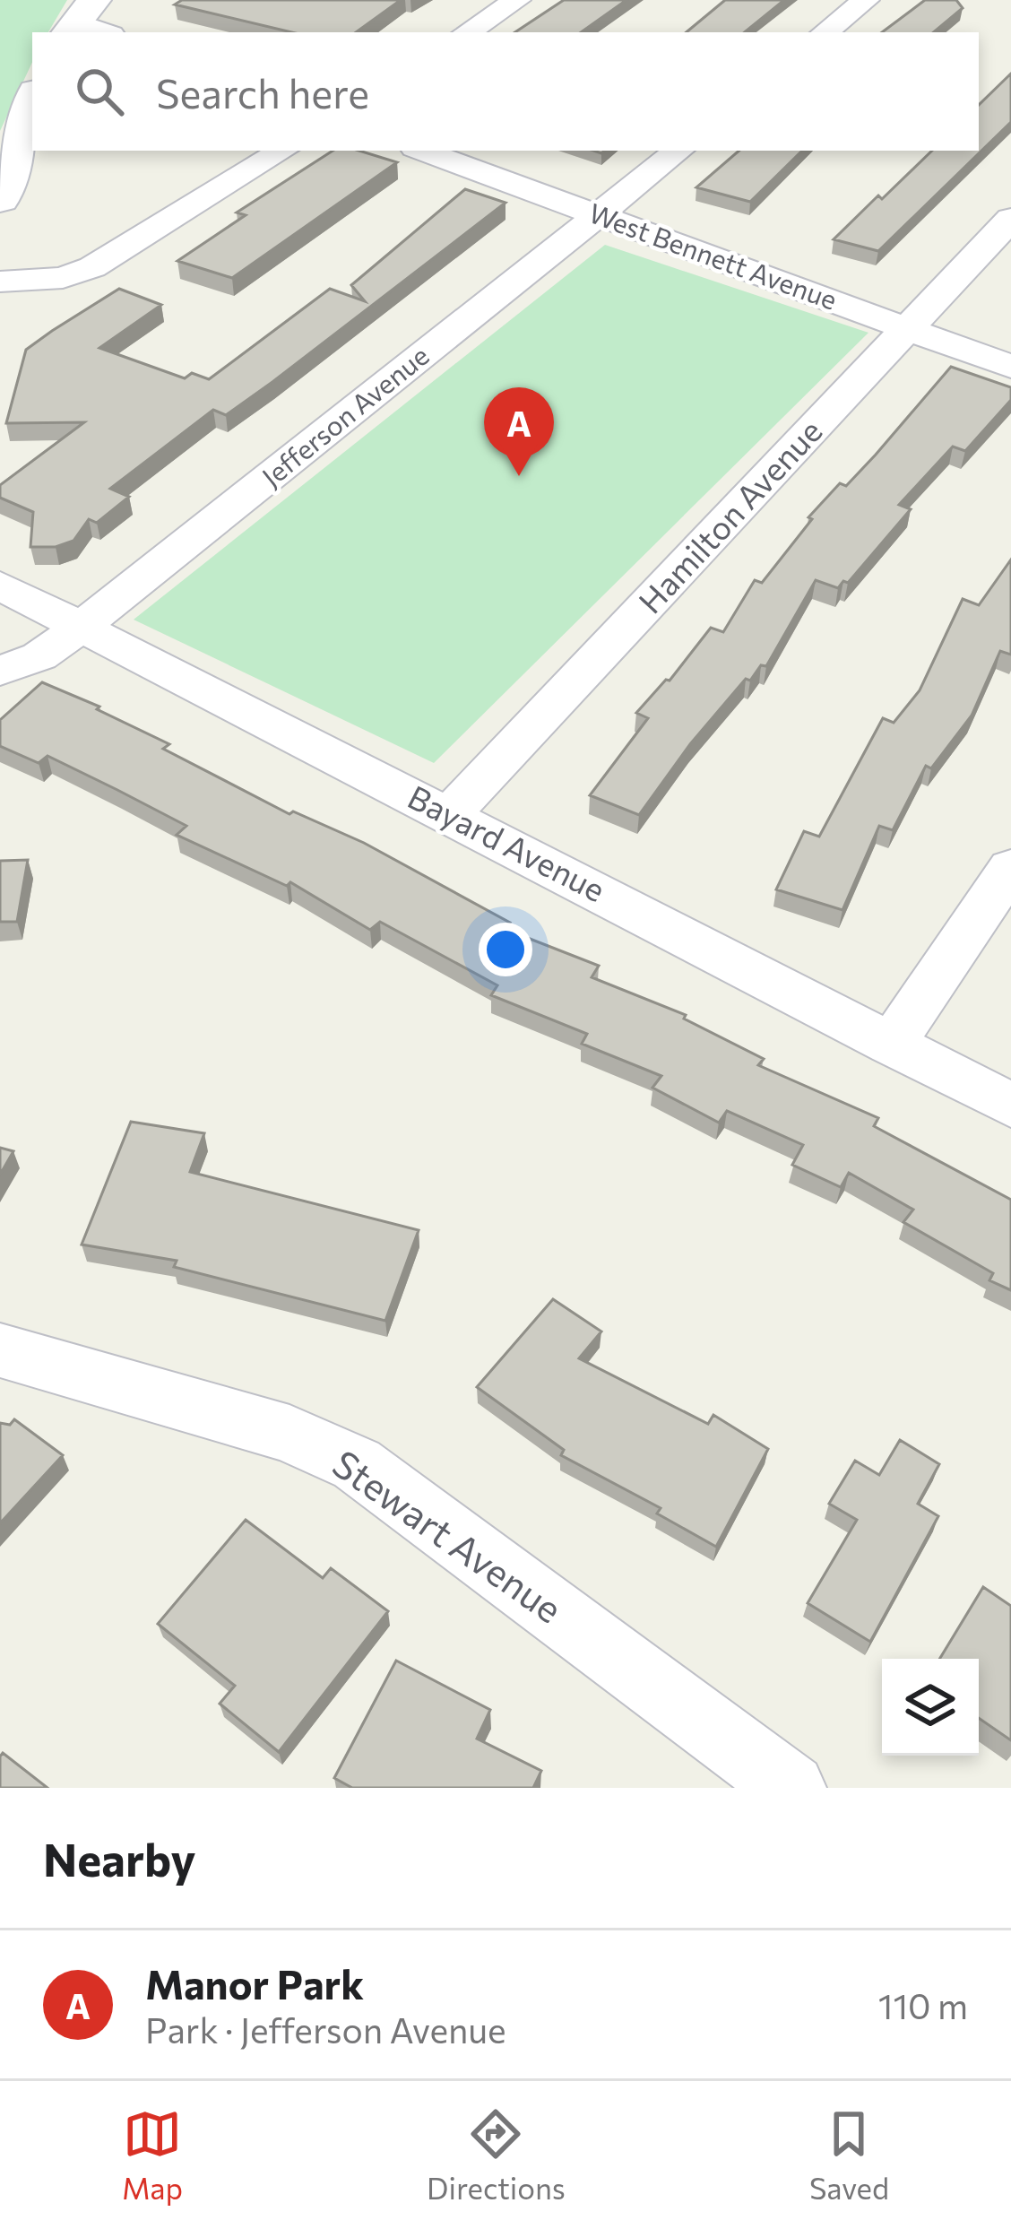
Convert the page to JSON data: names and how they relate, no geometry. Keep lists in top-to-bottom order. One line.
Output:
{"streets":{"street":["West Bennett Avenue","Jefferson Avenue","Hamilton Avenue","Bayard Avenue","Stewart Avenue"]},"crossings":[["West Bennett Avenue","Jefferson Avenue"],["West Bennett Avenue","Hamilton Avenue"],["Jefferson Avenue","Bayard Avenue"],["Hamilton Avenue","Bayard Avenue"]],"page":{"search":"Search here","pins":"A","heading":"Nearby","list":[{"mark":"A","name":"Manor Park","note":"Park · Jefferson Avenue","value":"110 m"}],"nav":["Map","Directions","Saved"]}}
